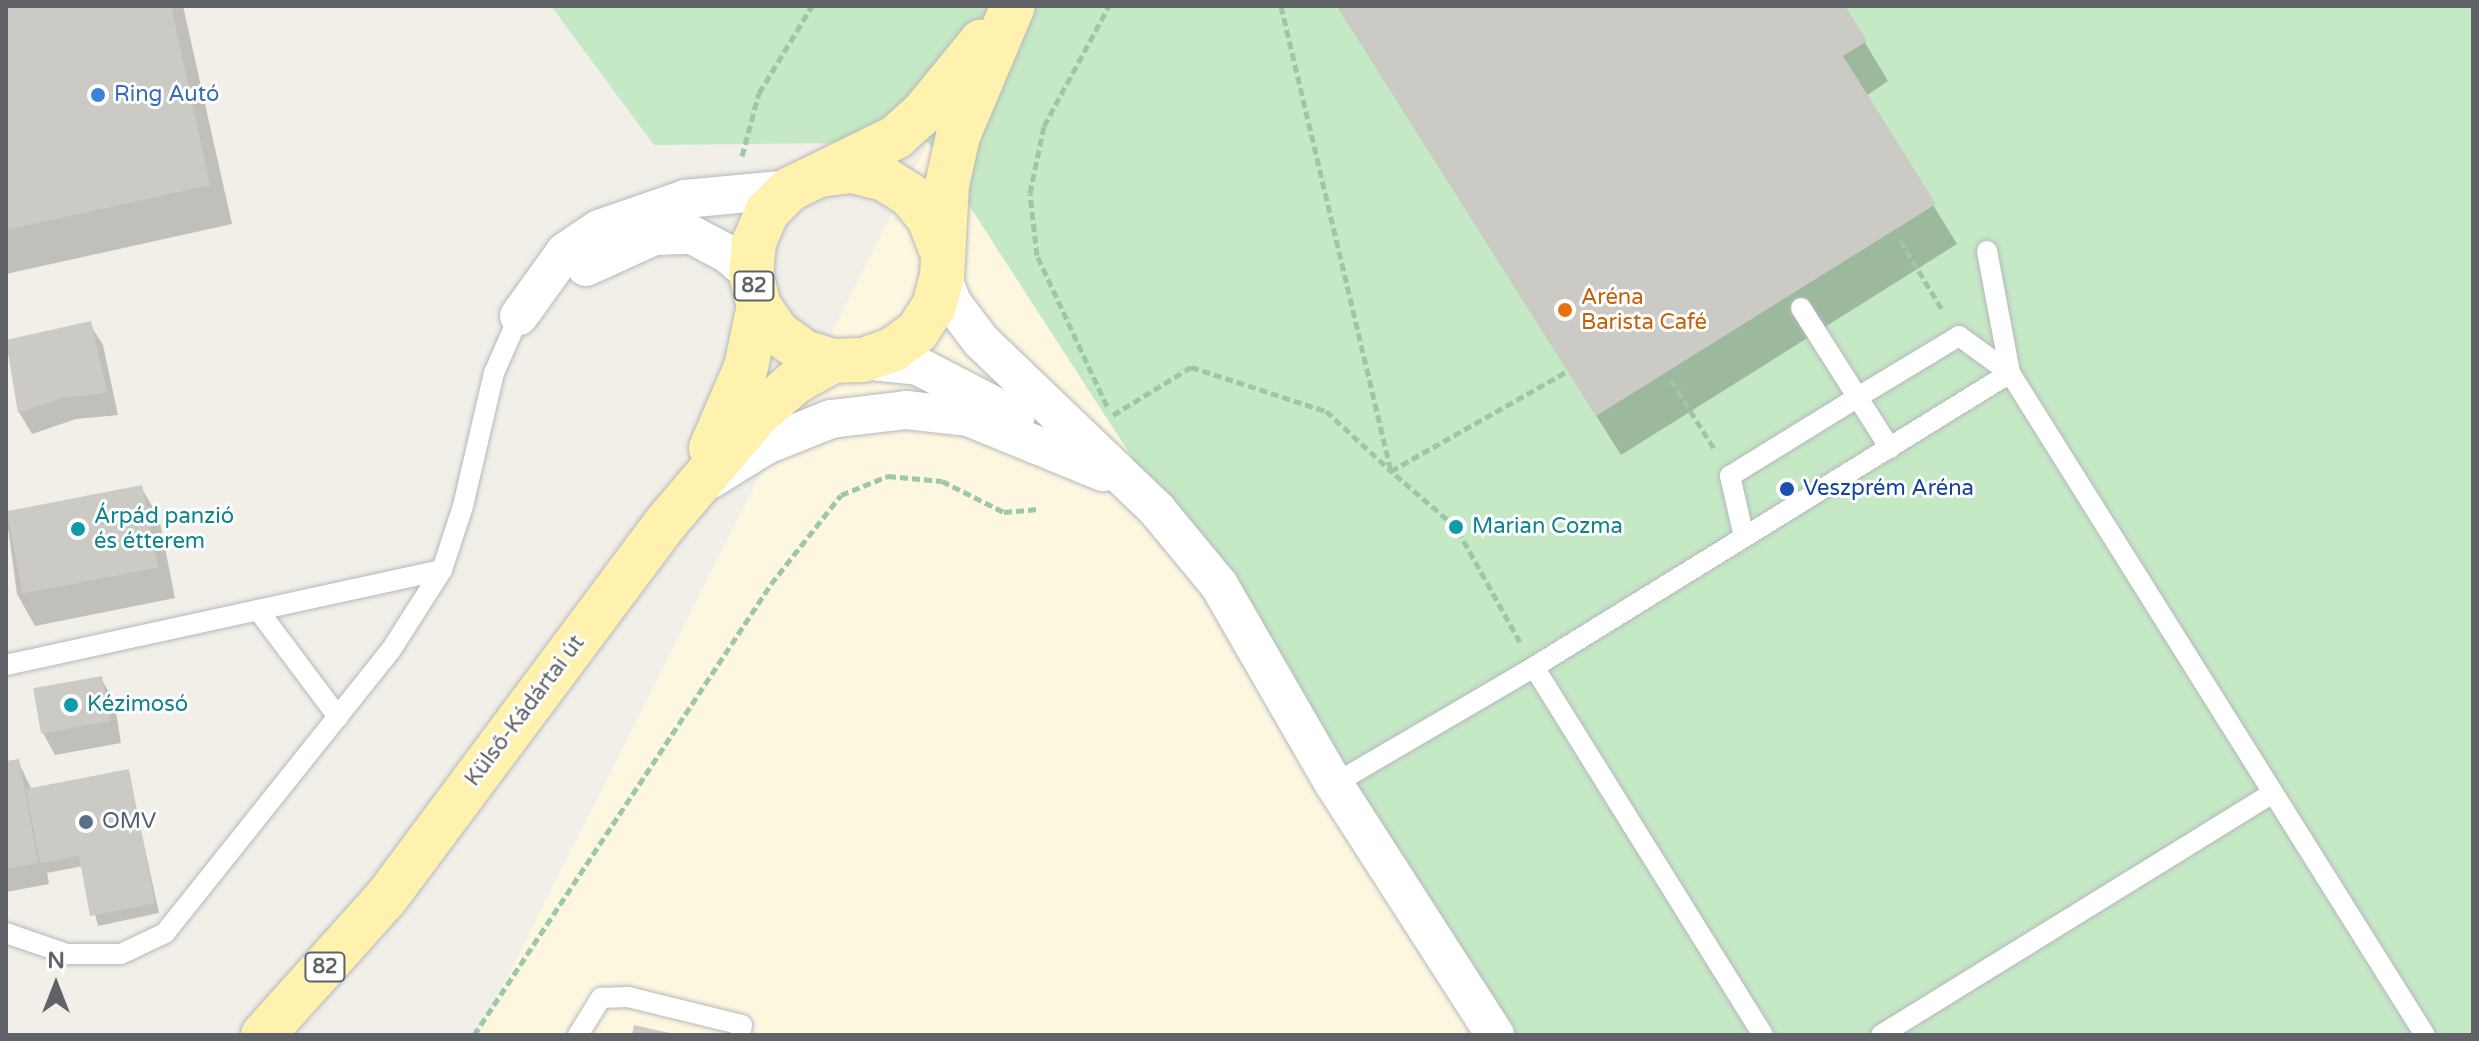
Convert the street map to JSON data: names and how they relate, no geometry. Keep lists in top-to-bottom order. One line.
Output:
{"streets":{"main road":["82","Külső-Kádártai út"]},"crossings":[["82","Külső-Kádártai út"]],"places":["Ring Autó","Aréna Barista Café","Veszprém Aréna","Marian Cozma","Árpád panzió és étterem","Kézimosó","OMV"],"north":"top"}
